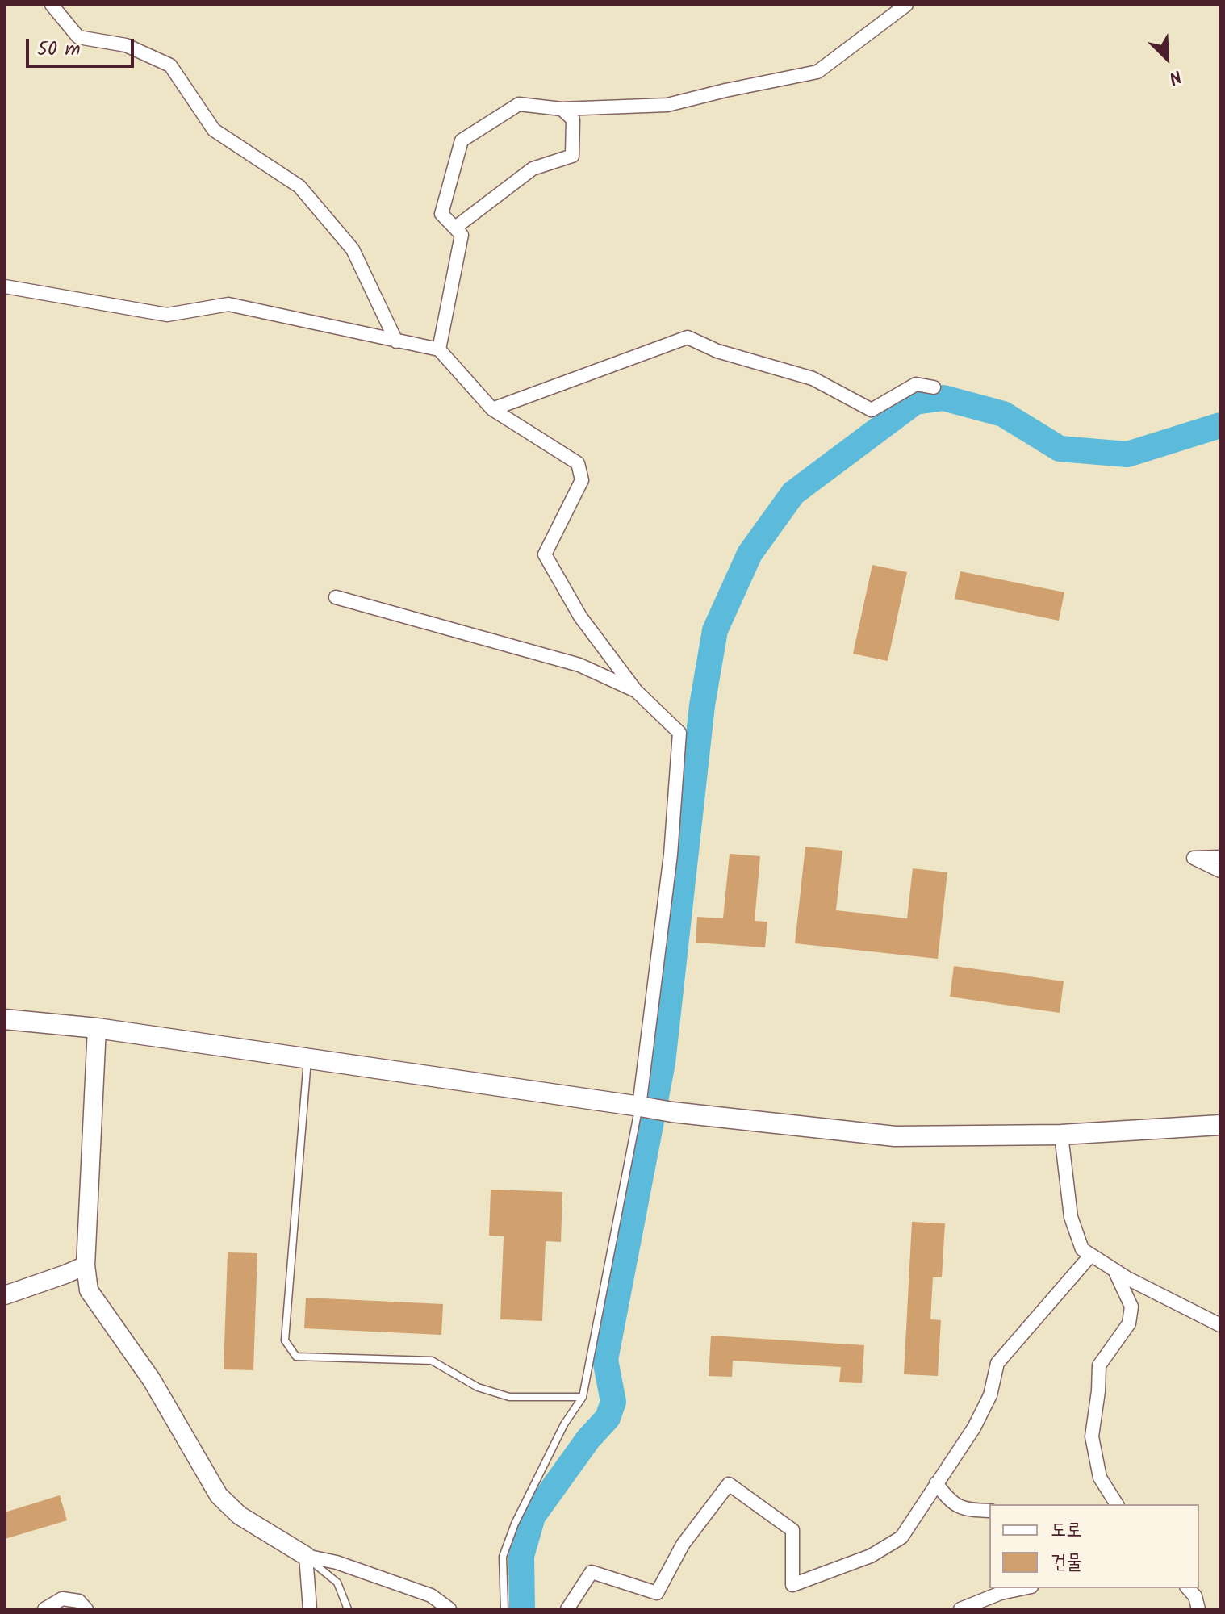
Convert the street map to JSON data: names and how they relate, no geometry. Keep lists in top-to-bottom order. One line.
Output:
{"legend":["도로","건물"],"scale_bar":"50 m","north":"bottom right"}
